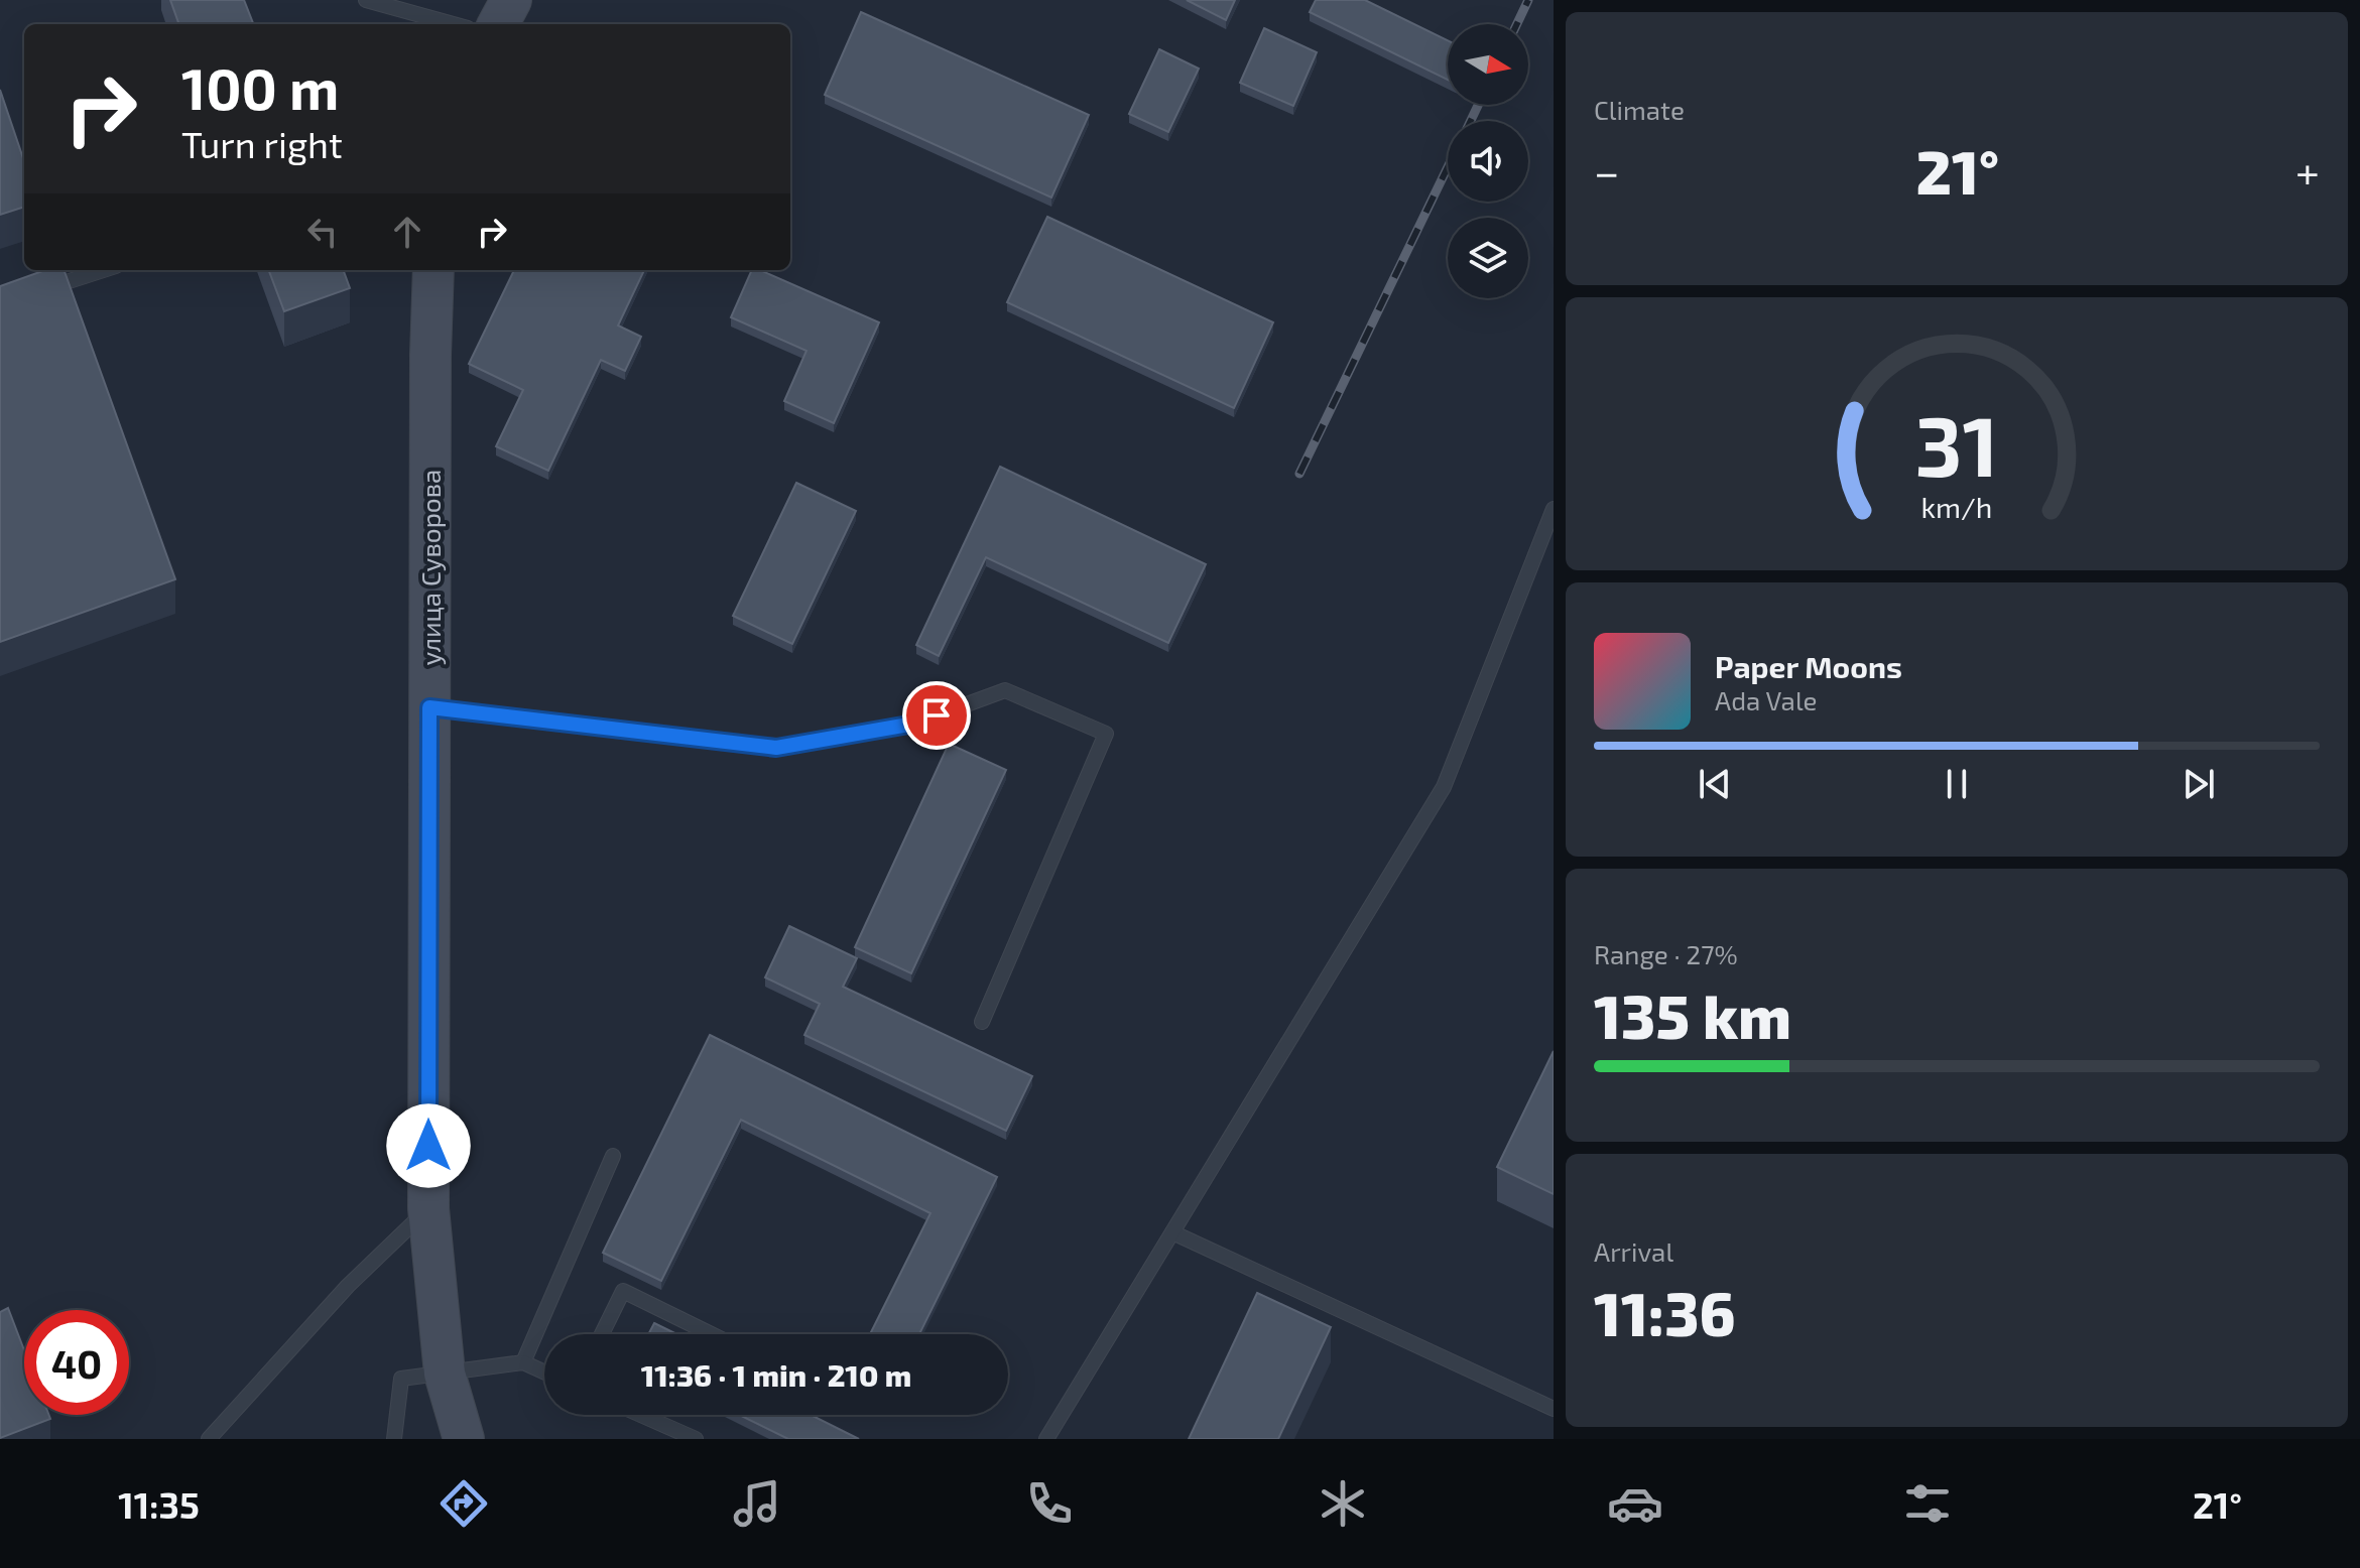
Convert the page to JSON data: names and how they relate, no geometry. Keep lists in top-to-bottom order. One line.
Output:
{"streets":{"street":["улица Суворова"]},"north":"right","page":{"tile":["Climate",["Range · 27%","135 km"],["Arrival","11:36"]],"turn":["100 m","Turn right"],"heat":["−","21°","+"],"song":["Paper Moons","Ada Vale"],"limit":"40","trip":"11:36 · 1 min · 210 m","tabs":["11:35","21°"],"gauge":["31","km/h"]}}
